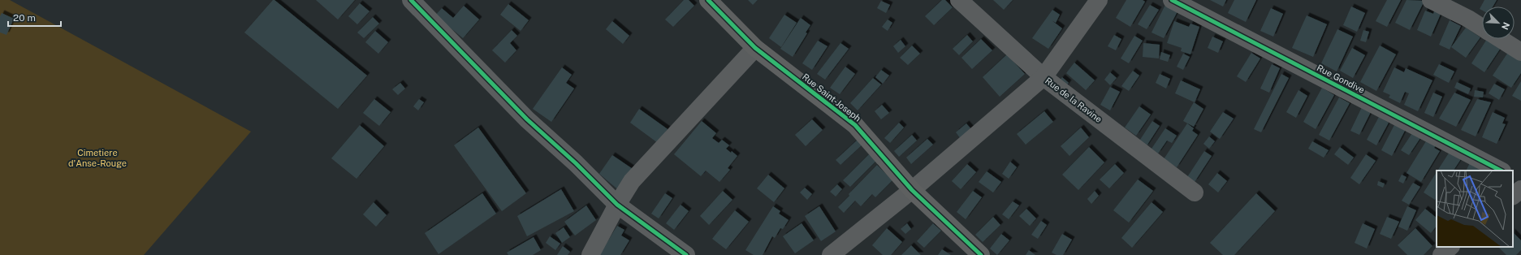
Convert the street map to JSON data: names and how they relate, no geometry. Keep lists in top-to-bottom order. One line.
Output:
{"streets":{"street":["Rue Gondive","Rue Saint-Joseph","Rue de la Ravine"]},"parks":["Cimetiere d'Anse-Rouge"],"scale_bar":"20 m","north":"bottom right"}
